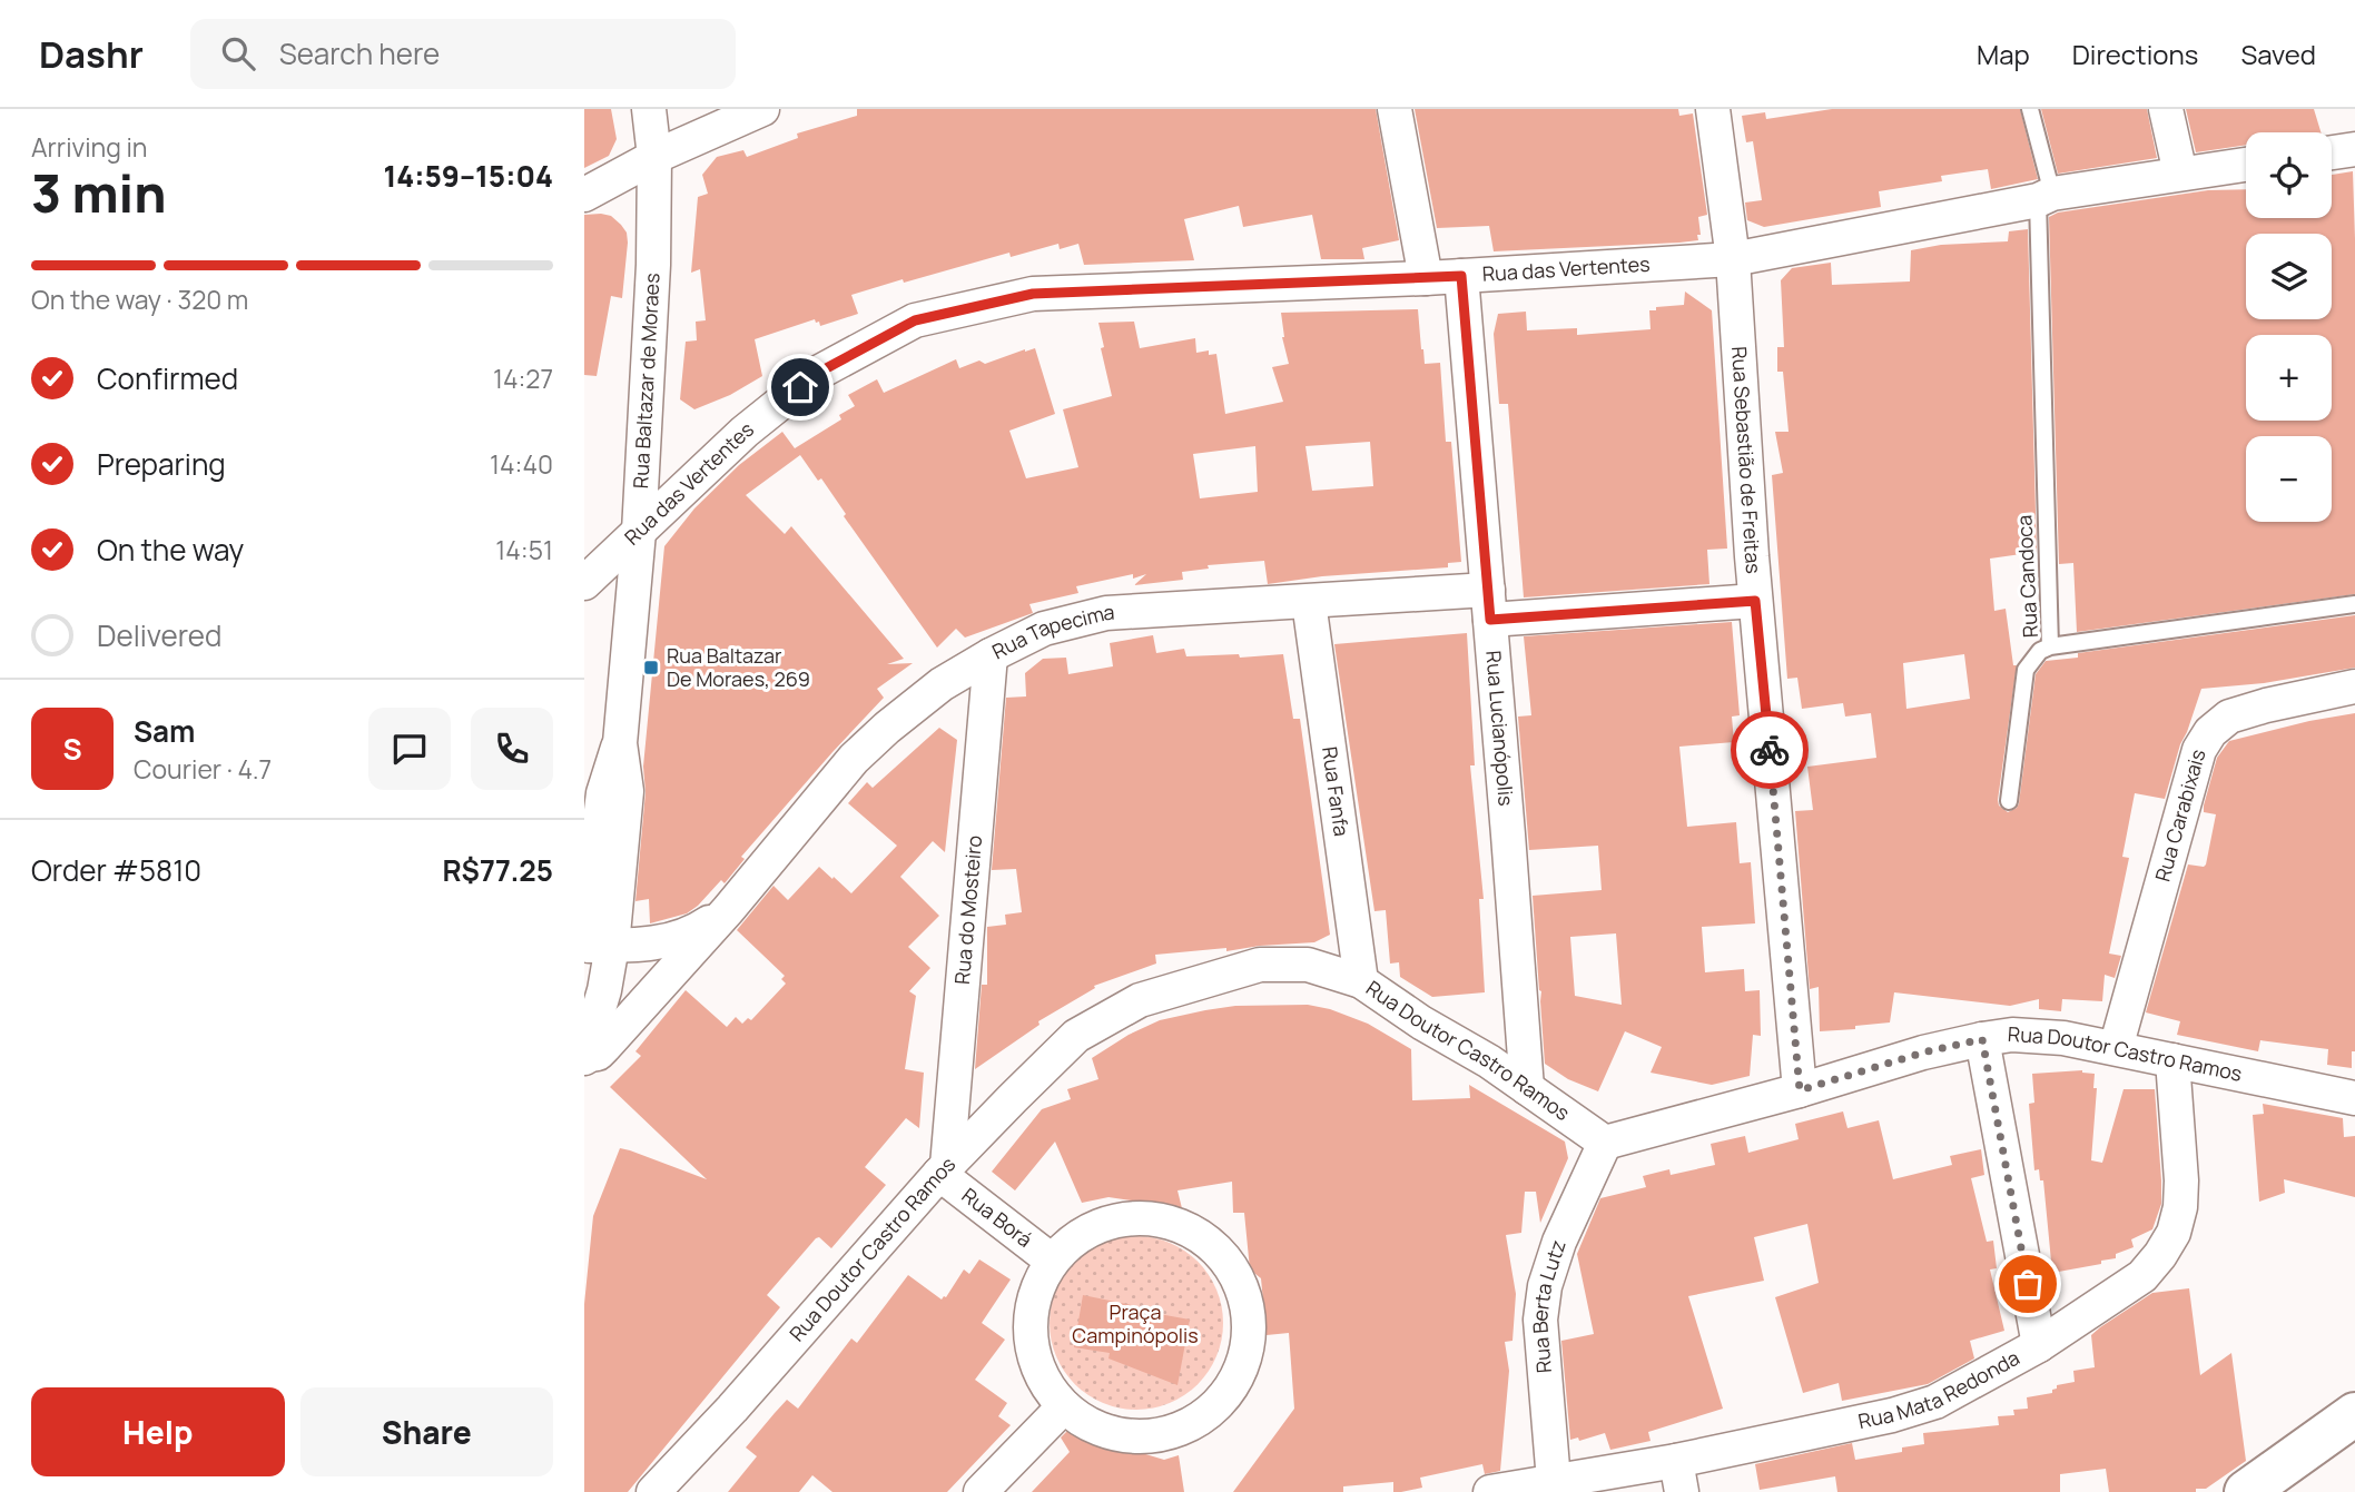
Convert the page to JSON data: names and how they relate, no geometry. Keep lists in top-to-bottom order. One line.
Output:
{"streets":{"street":["Rua das Vertentes","Rua Baltazar de Moraes","Rua Sebastião de Freitas","Rua Tapecima","Rua Lucianópolis","Rua Fanfa","Rua Carabixais","Rua do Mosteiro","Rua Doutor Castro Ramos","Rua Borá","Rua Berta Lutz","Rua Mata Redonda"],"lane":["Rua Candoca"]},"crossings":[["Rua das Vertentes","Rua Baltazar de Moraes"],["Rua das Vertentes","Rua Sebastião de Freitas"],["Rua das Vertentes","Rua Candoca"],["Rua das Vertentes","Rua Lucianópolis"],["Rua Baltazar de Moraes","Rua Tapecima"],["Rua Sebastião de Freitas","Rua Tapecima"],["Rua Sebastião de Freitas","Rua Doutor Castro Ramos"],["Rua Tapecima","Rua Lucianópolis"],["Rua Tapecima","Rua Fanfa"],["Rua Tapecima","Rua do Mosteiro"],["Rua Lucianópolis","Rua Doutor Castro Ramos"],["Rua Fanfa","Rua Doutor Castro Ramos"],["Rua Carabixais","Rua Doutor Castro Ramos"],["Rua do Mosteiro","Rua Doutor Castro Ramos"],["Rua do Mosteiro","Rua Borá"],["Rua Doutor Castro Ramos","Rua Borá"],["Rua Doutor Castro Ramos","Rua Berta Lutz"],["Rua Doutor Castro Ramos","Rua Mata Redonda"],["Rua Berta Lutz","Rua Mata Redonda"]],"parks":["Praça Campinópolis"],"places":{"transit":["Rua Baltazar De Moraes, 269"]},"page":{"header":"Dashr","search":"Search here","nav":["Map","Directions","Saved"],"heading":["3 min","Arriving in","14:59–15:04"],"panel":["Sam","Courier · 4.7","Order #5810","R$77.25"],"map_buttons":["+","−"],"bar":"On the way · 320 m","list":[["Confirmed","14:27"],["Preparing","14:40"],["On the way","14:51"],"Delivered"],"round":"S","buttons":["Help","Share"]}}
